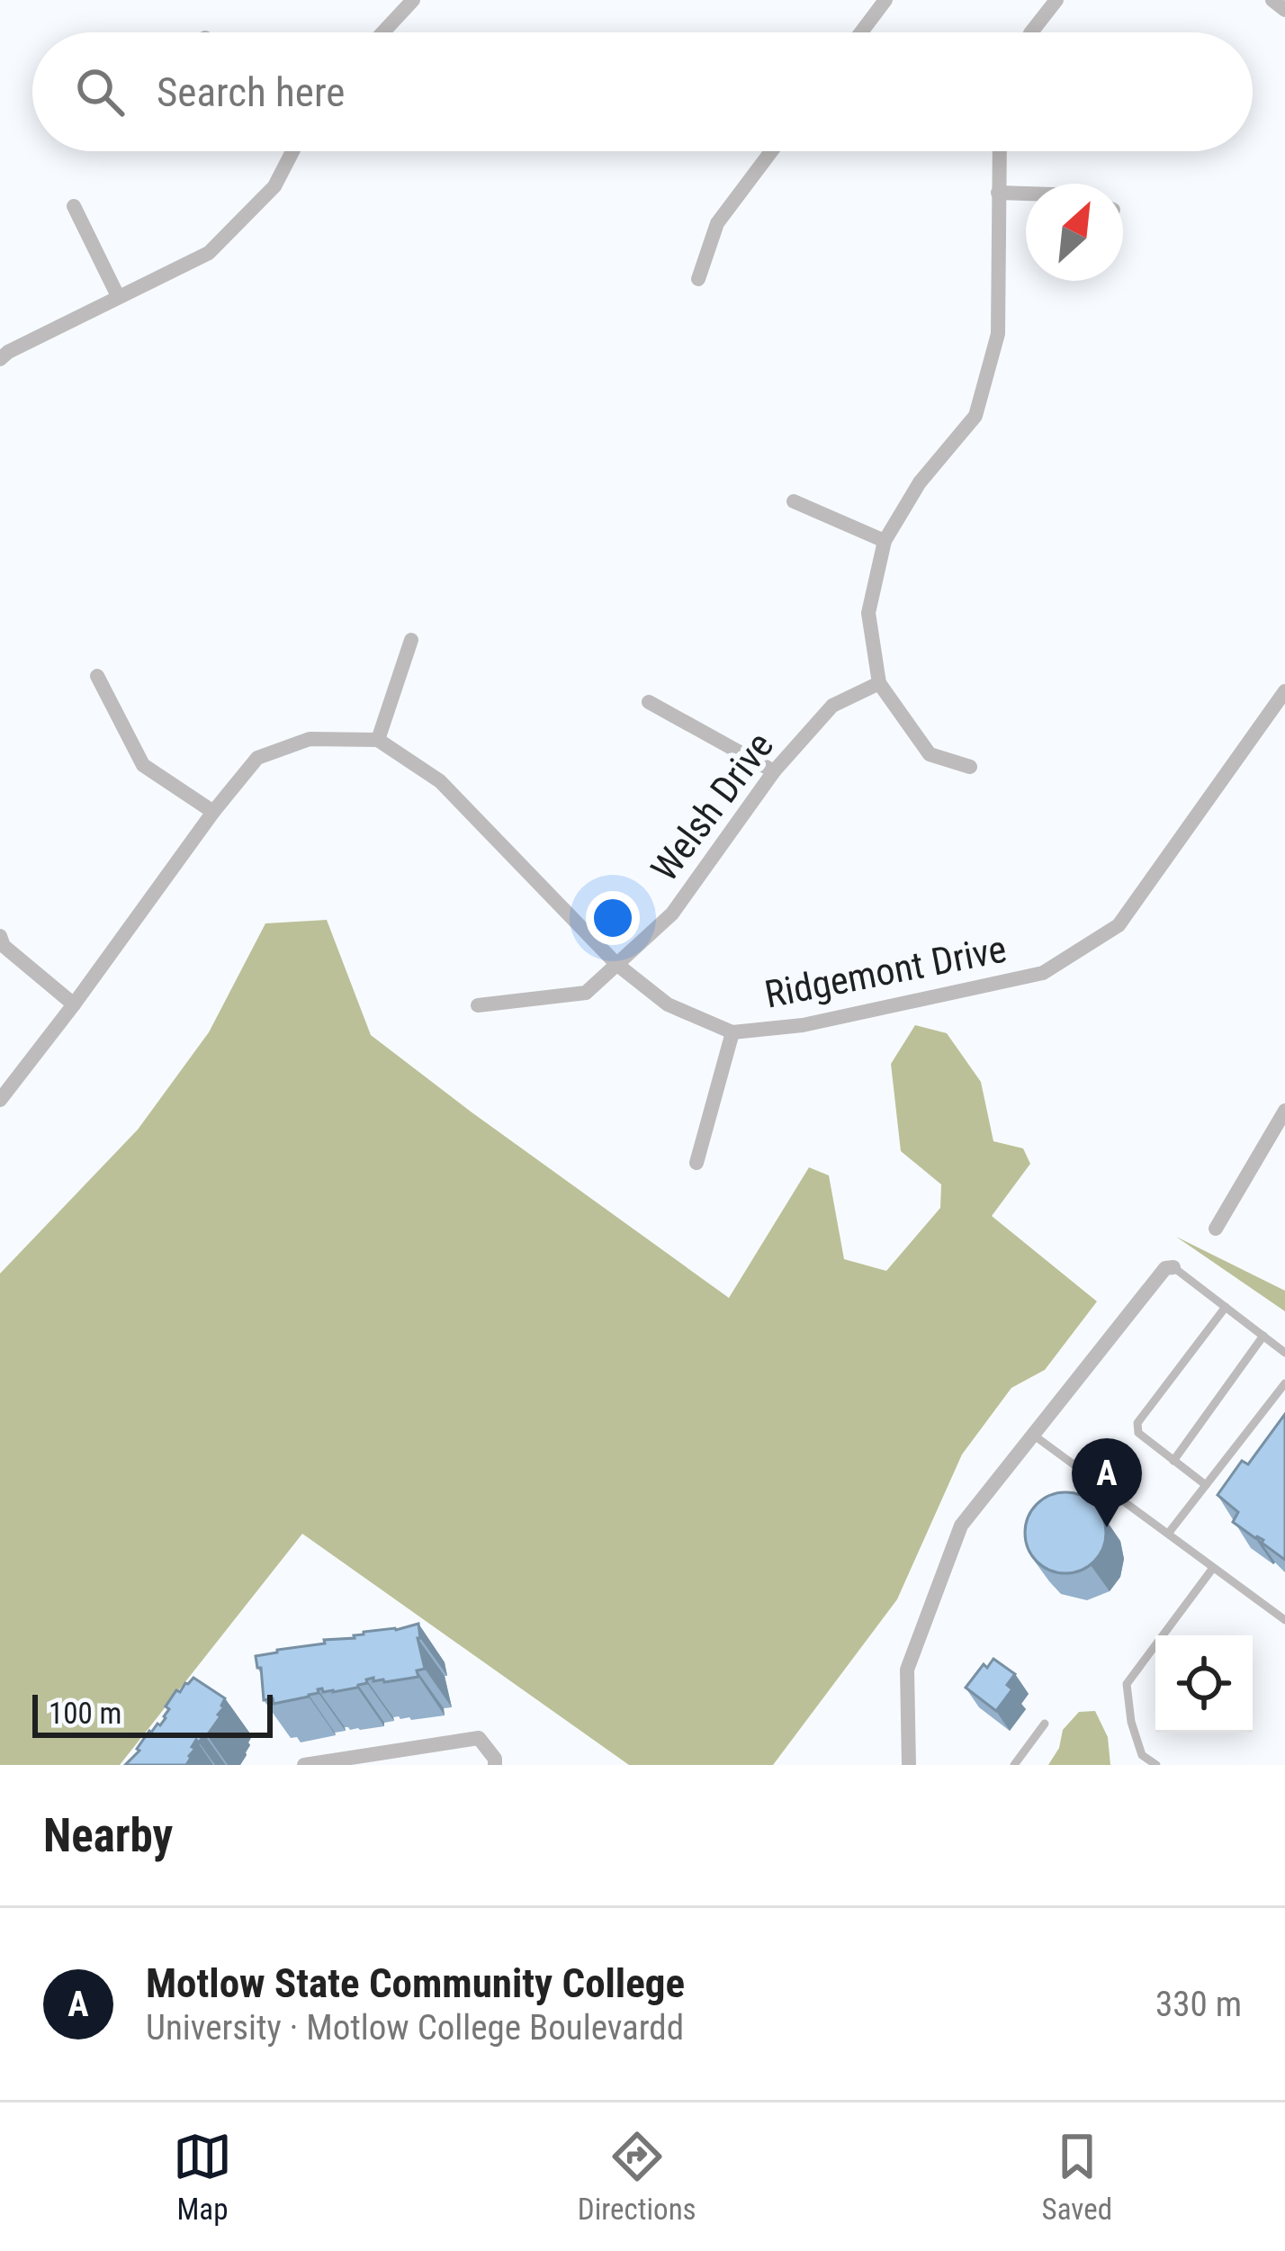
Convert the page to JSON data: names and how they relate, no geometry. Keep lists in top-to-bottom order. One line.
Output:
{"streets":{"street":["Welsh Drive","Ridgemont Drive"]},"crossings":[["Welsh Drive","Ridgemont Drive"]],"scale_bar":"100 m","north":"top right","page":{"search":"Search here","pins":"A","scale":"100 m","heading":"Nearby","list":[{"mark":"A","name":"Motlow State Community College","note":"University · Motlow College Boulevardd","value":"330 m"}],"nav":["Map","Directions","Saved"]}}
